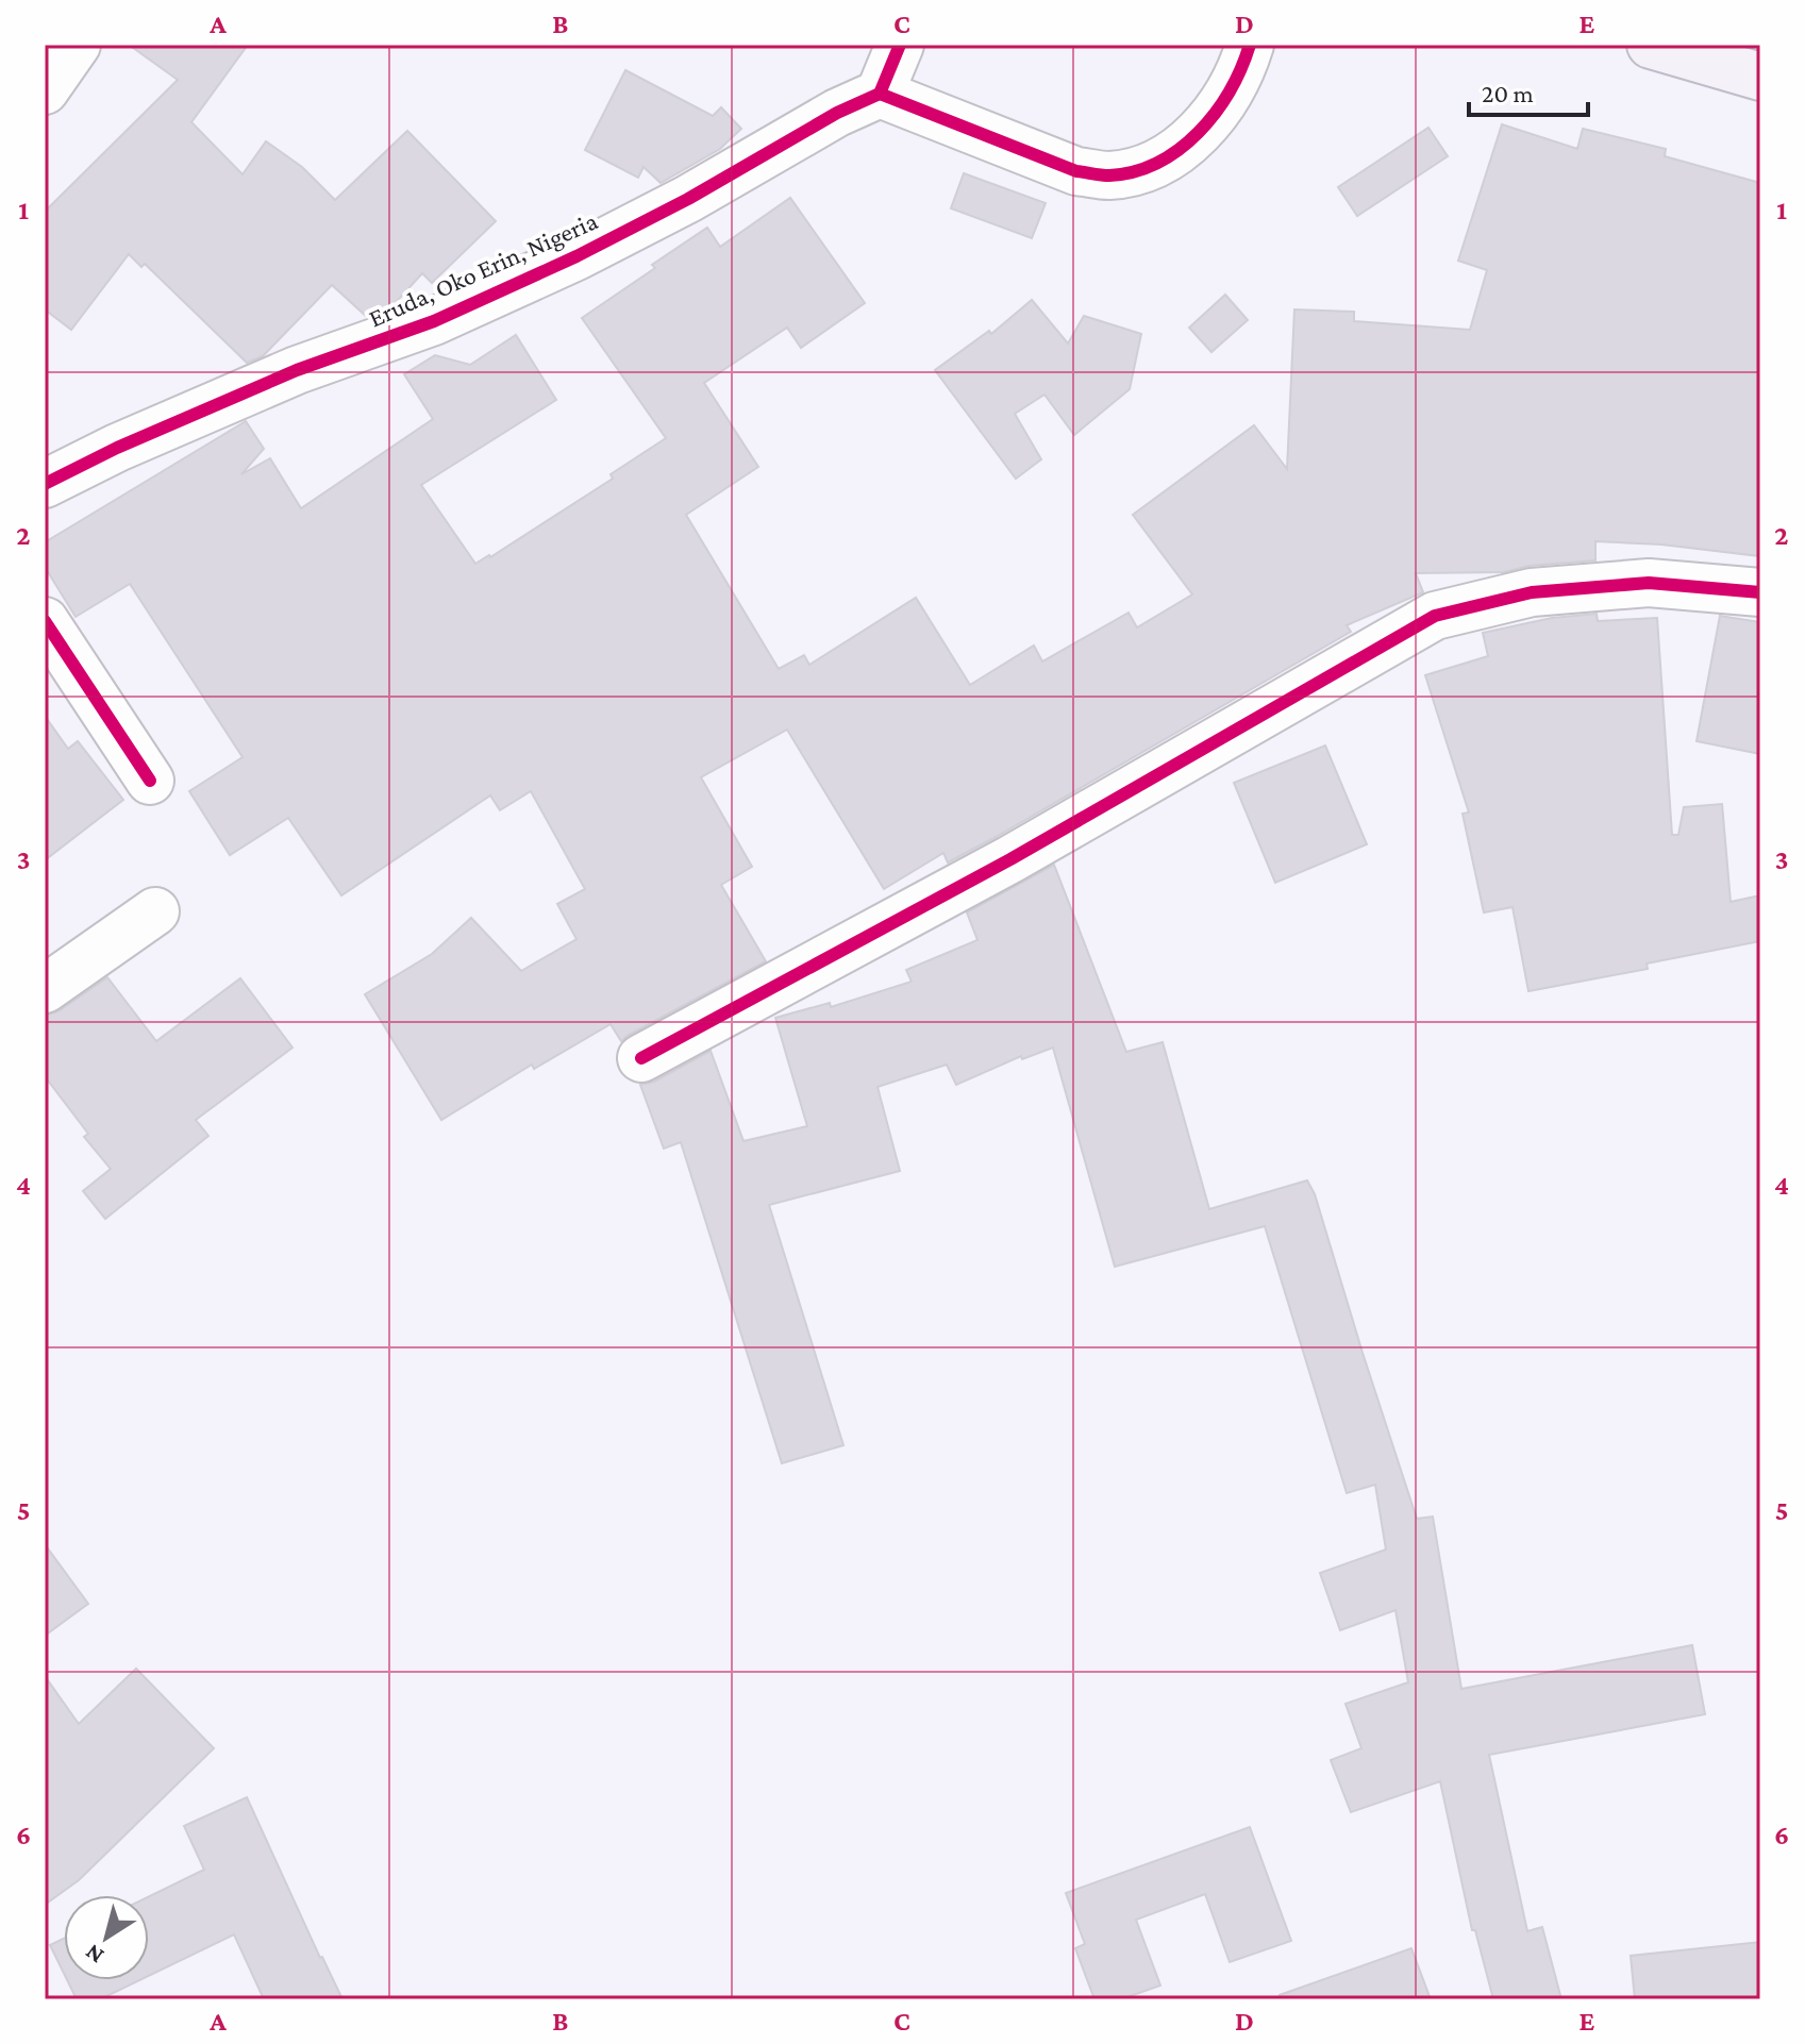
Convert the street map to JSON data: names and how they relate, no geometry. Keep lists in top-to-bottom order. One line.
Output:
{"streets":{"street":["Eruda, Oko Erin, Nigeria"]},"scale_bar":"20 m","north":"bottom left","grid":{"columns":["A","B","C","D","E"],"rows":["1","2","3","4","5","6"]}}
